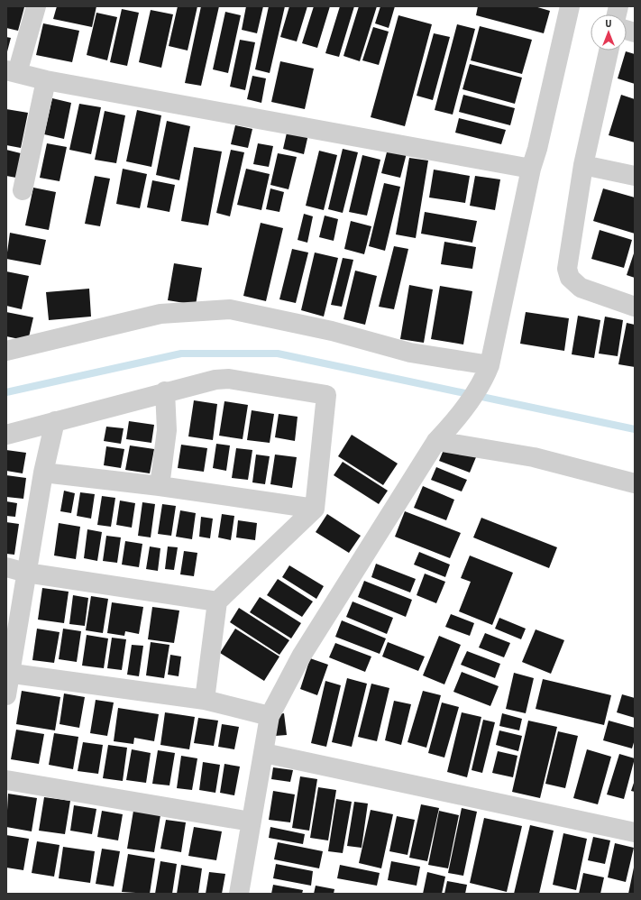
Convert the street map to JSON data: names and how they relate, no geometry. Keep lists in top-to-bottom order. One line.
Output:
{"north":"top"}
